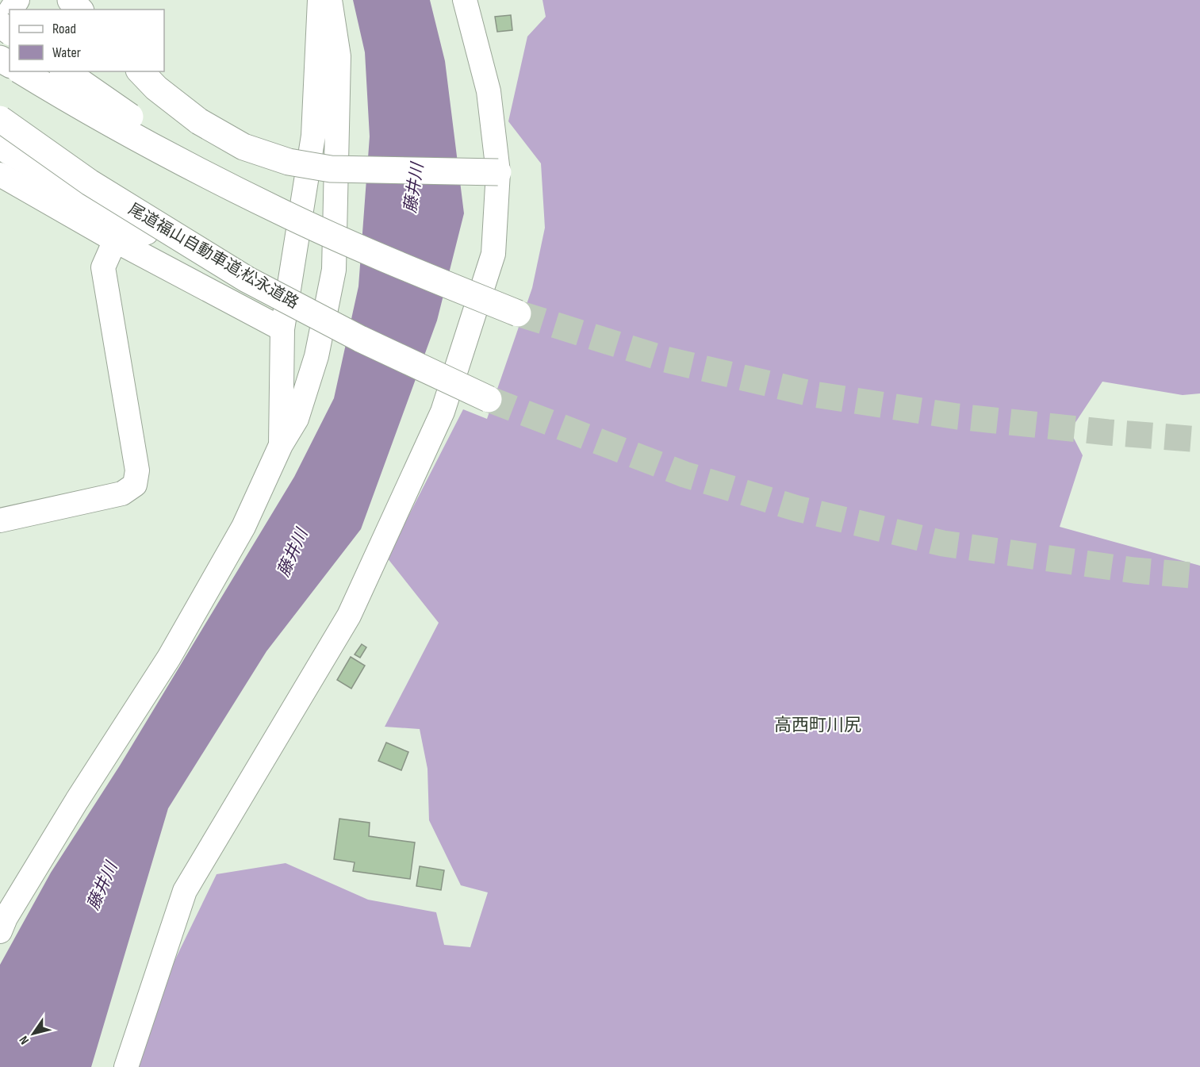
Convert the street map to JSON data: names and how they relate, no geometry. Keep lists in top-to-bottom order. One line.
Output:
{"streets":{"main road":["尾道福山自動車道;松永道路"]},"districts":["高西町川尻"],"water":["藤井川"],"legend":["Road","Water"],"north":"bottom left"}
